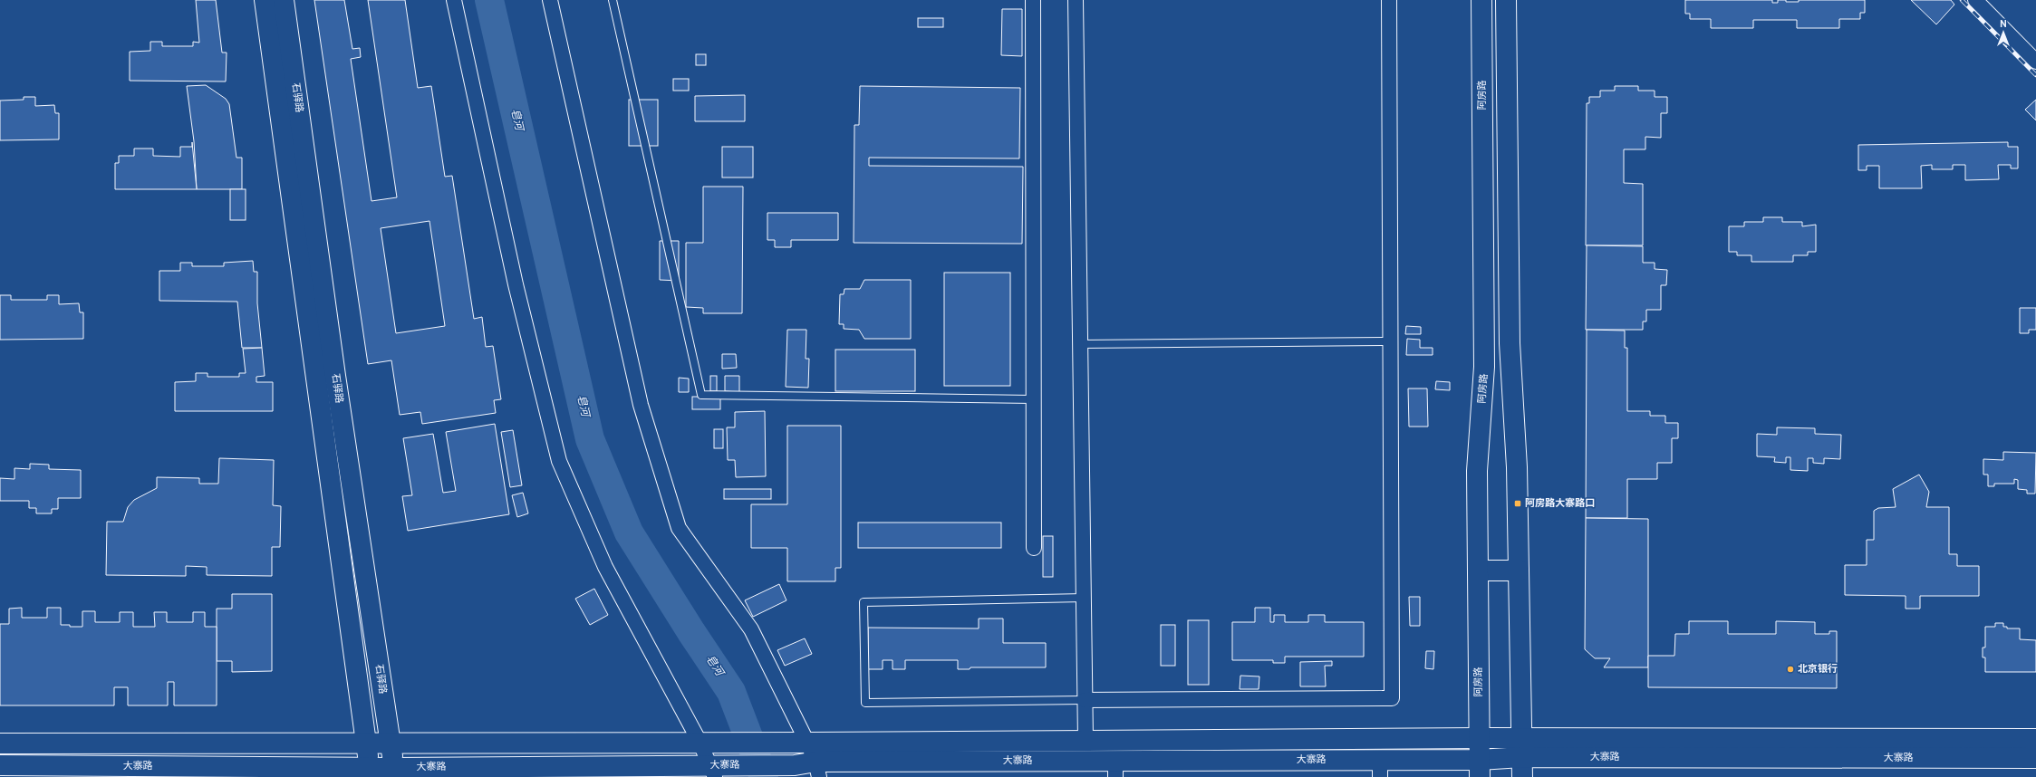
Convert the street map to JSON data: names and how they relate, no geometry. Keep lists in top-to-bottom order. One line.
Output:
{"streets":{"main road":["阿房路","石驿路","大寨路"]},"crossings":[["阿房路","大寨路"],["石驿路","大寨路"]],"water":["皂河"],"places":{"transit":["阿房路大寨路口"],"other":["北京银行"]},"north":"top"}
